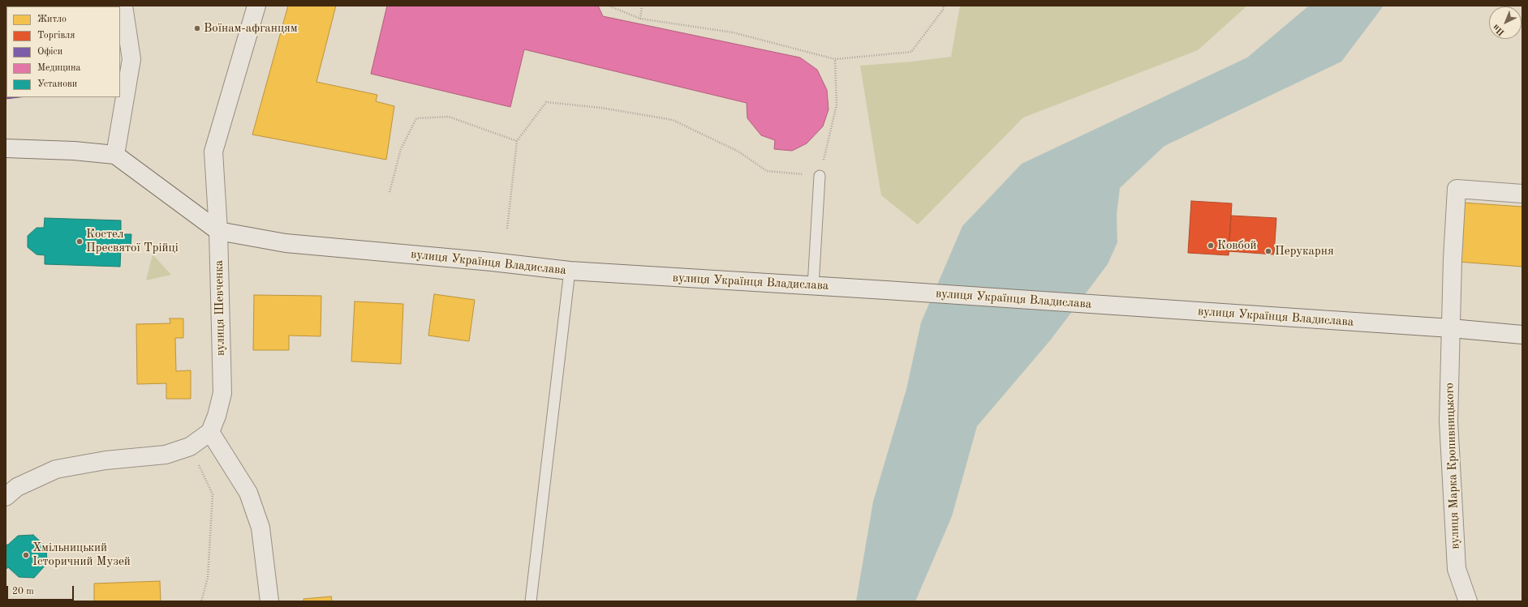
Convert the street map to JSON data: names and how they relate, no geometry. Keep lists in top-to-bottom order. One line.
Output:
{"streets":{"main road":["вулиця Українця Владислава","вулиця Шевченка","вулиця Марка Кропивницького"]},"crossings":[["вулиця Українця Владислава","вулиця Шевченка"],["вулиця Українця Владислава","вулиця Марка Кропивницького"]],"places":["Воїнам-афганцям","Костел Пресвятої Трійці","Ковбой","Перукарня","Хмільницький Історичний Музей"],"legend":["Житло","Торгівля","Офіси","Медицина","Установи"],"scale_bar":"20 m","north":"bottom left"}
